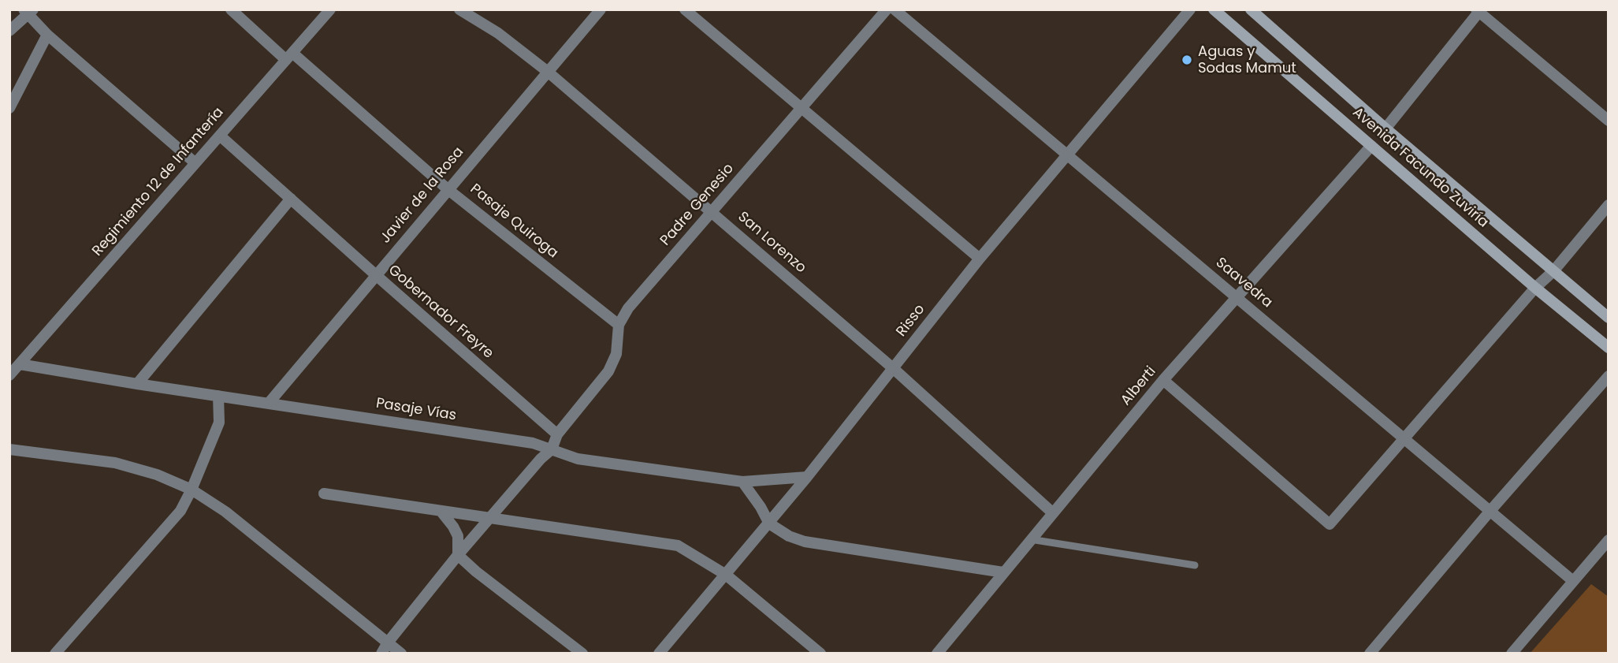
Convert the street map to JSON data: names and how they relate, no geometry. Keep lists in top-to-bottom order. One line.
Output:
{"streets":{"main road":["Avenida Facundo Zuviría"],"street":["Regimiento 12 de Infantería","Javier de la Rosa","Padre Genesio","Pasaje Quiroga","San Lorenzo","Saavedra","Gobernador Freyre","Risso","Alberti","Pasaje Vías"]},"crossings":[["Avenida Facundo Zuviría","Alberti"],["Regimiento 12 de Infantería","Pasaje Quiroga"],["Regimiento 12 de Infantería","Gobernador Freyre"],["Regimiento 12 de Infantería","Pasaje Vías"],["Javier de la Rosa","Pasaje Quiroga"],["Javier de la Rosa","San Lorenzo"],["Javier de la Rosa","Gobernador Freyre"],["Javier de la Rosa","Pasaje Vías"],["Padre Genesio","Pasaje Quiroga"],["Padre Genesio","San Lorenzo"],["Padre Genesio","Gobernador Freyre"],["San Lorenzo","Risso"],["San Lorenzo","Alberti"],["Saavedra","Risso"],["Saavedra","Alberti"],["Risso","Pasaje Vías"]],"places":["Aguas y Sodas Mamut"]}
